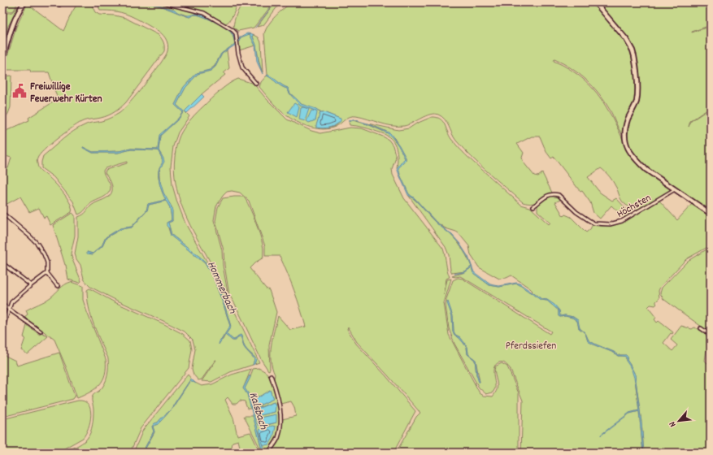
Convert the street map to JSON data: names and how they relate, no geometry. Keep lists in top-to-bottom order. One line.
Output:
{"streets":{"street":["Höchsten"]},"water":["Hommerbach","Kalsbach"],"parks":["Pferdssiefen"],"places":{"public building":["Freiwillige Feuerwehr Kürten"]},"north":"bottom left"}
